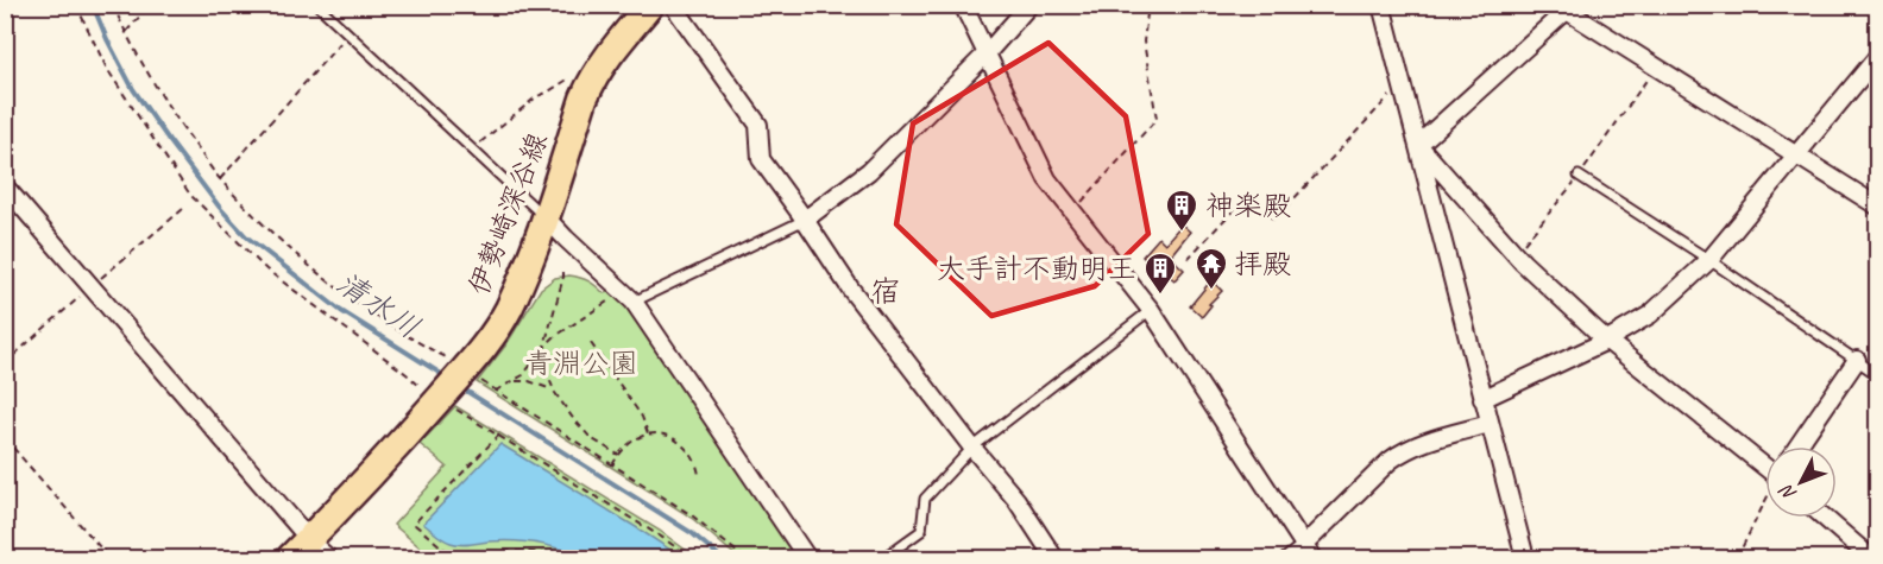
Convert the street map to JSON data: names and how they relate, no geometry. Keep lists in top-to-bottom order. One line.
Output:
{"streets":{"main road":["伊勢崎深谷線"]},"districts":["宿"],"water":["清水川"],"parks":["青淵公園"],"places":{"building":["神楽殿","大手計不動明王"],"temple":["拝殿"]},"north":"bottom left"}
